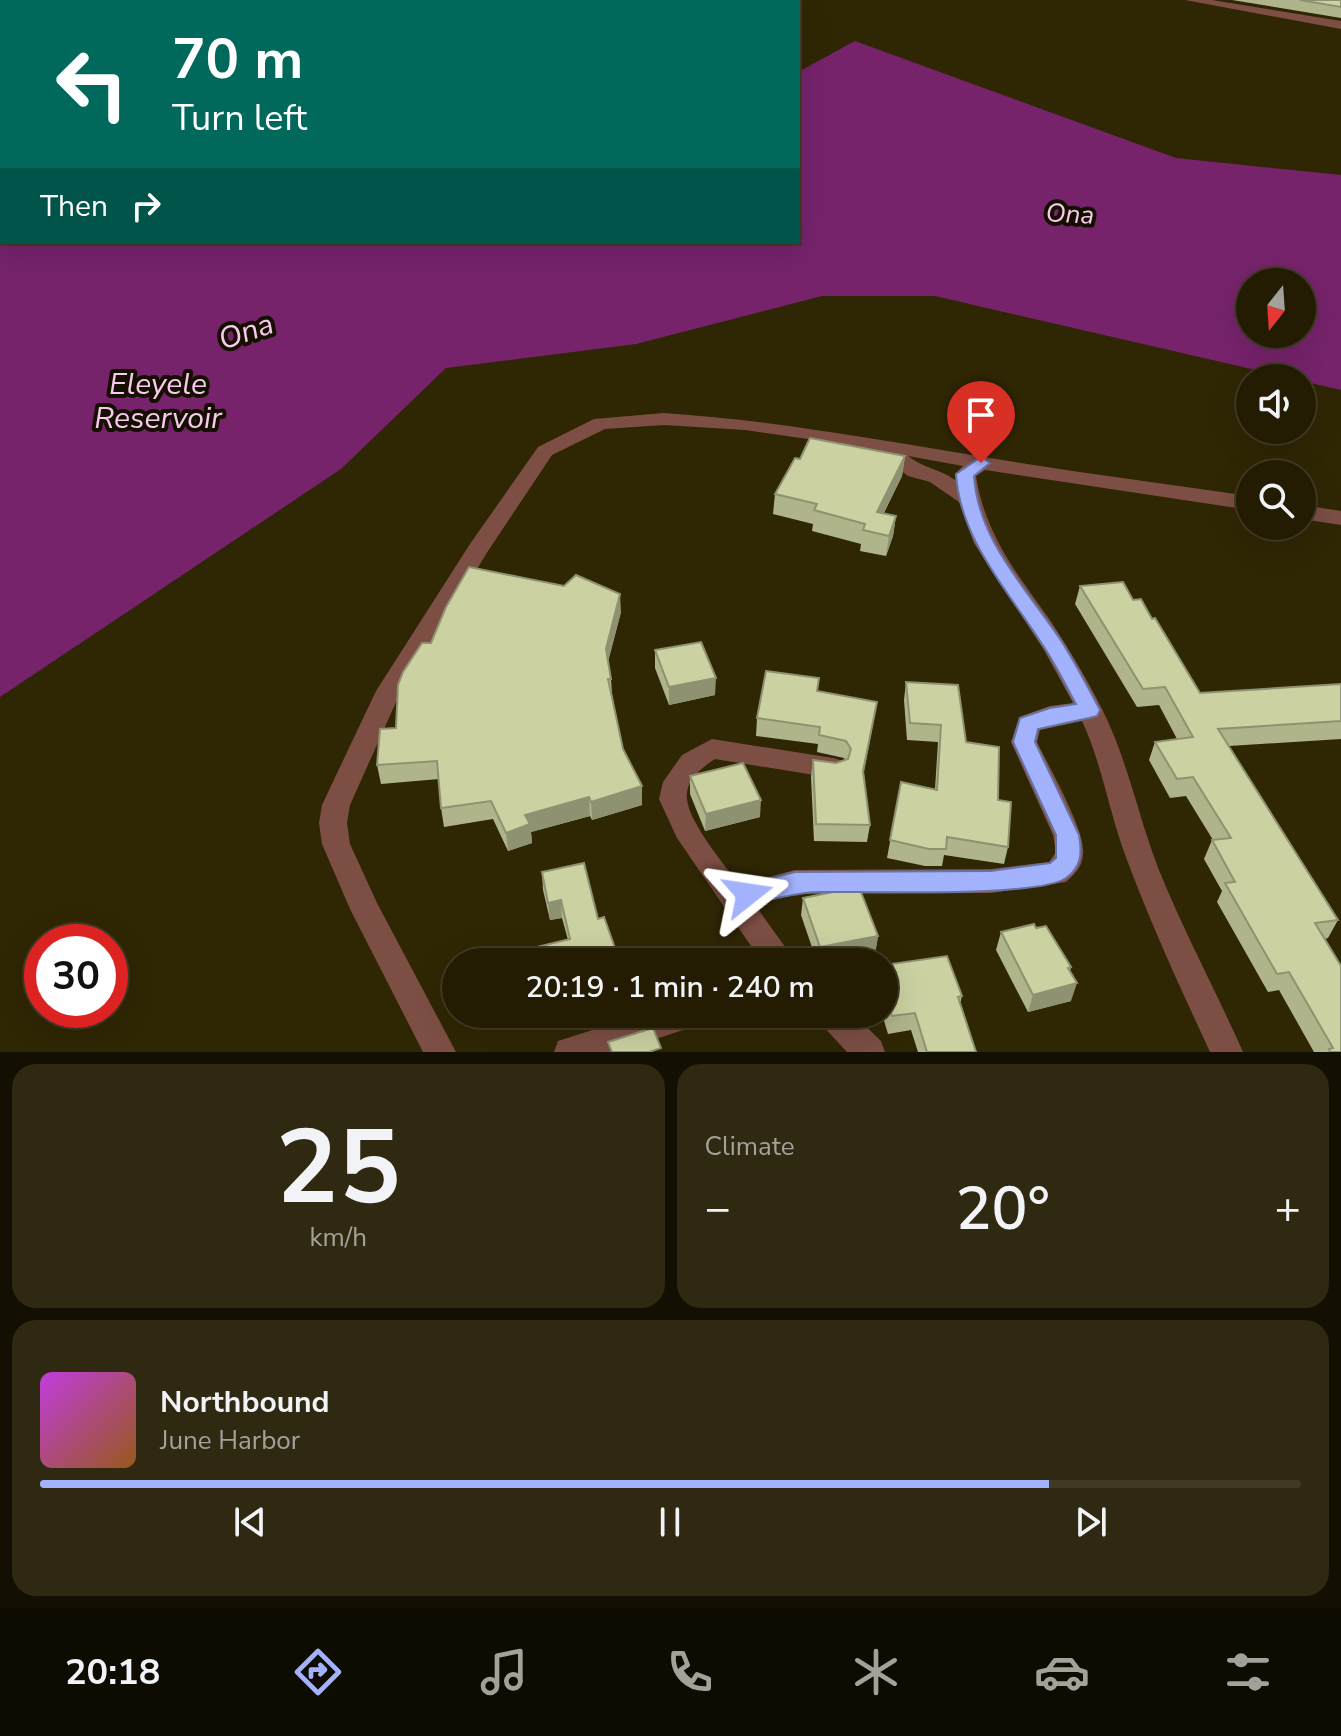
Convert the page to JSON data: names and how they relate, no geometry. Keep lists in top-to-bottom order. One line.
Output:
{"water":["Ona","Eleyele Reservoir"],"north":"bottom","page":{"turn":["70 m","Turn left"],"then":"Then","limit":"30","trip":"20:19 · 1 min · 240 m","tile":[["25","km/h"],"Climate"],"heat":["−","20°","+"],"song":["Northbound","June Harbor"],"tabs":"20:18"}}
